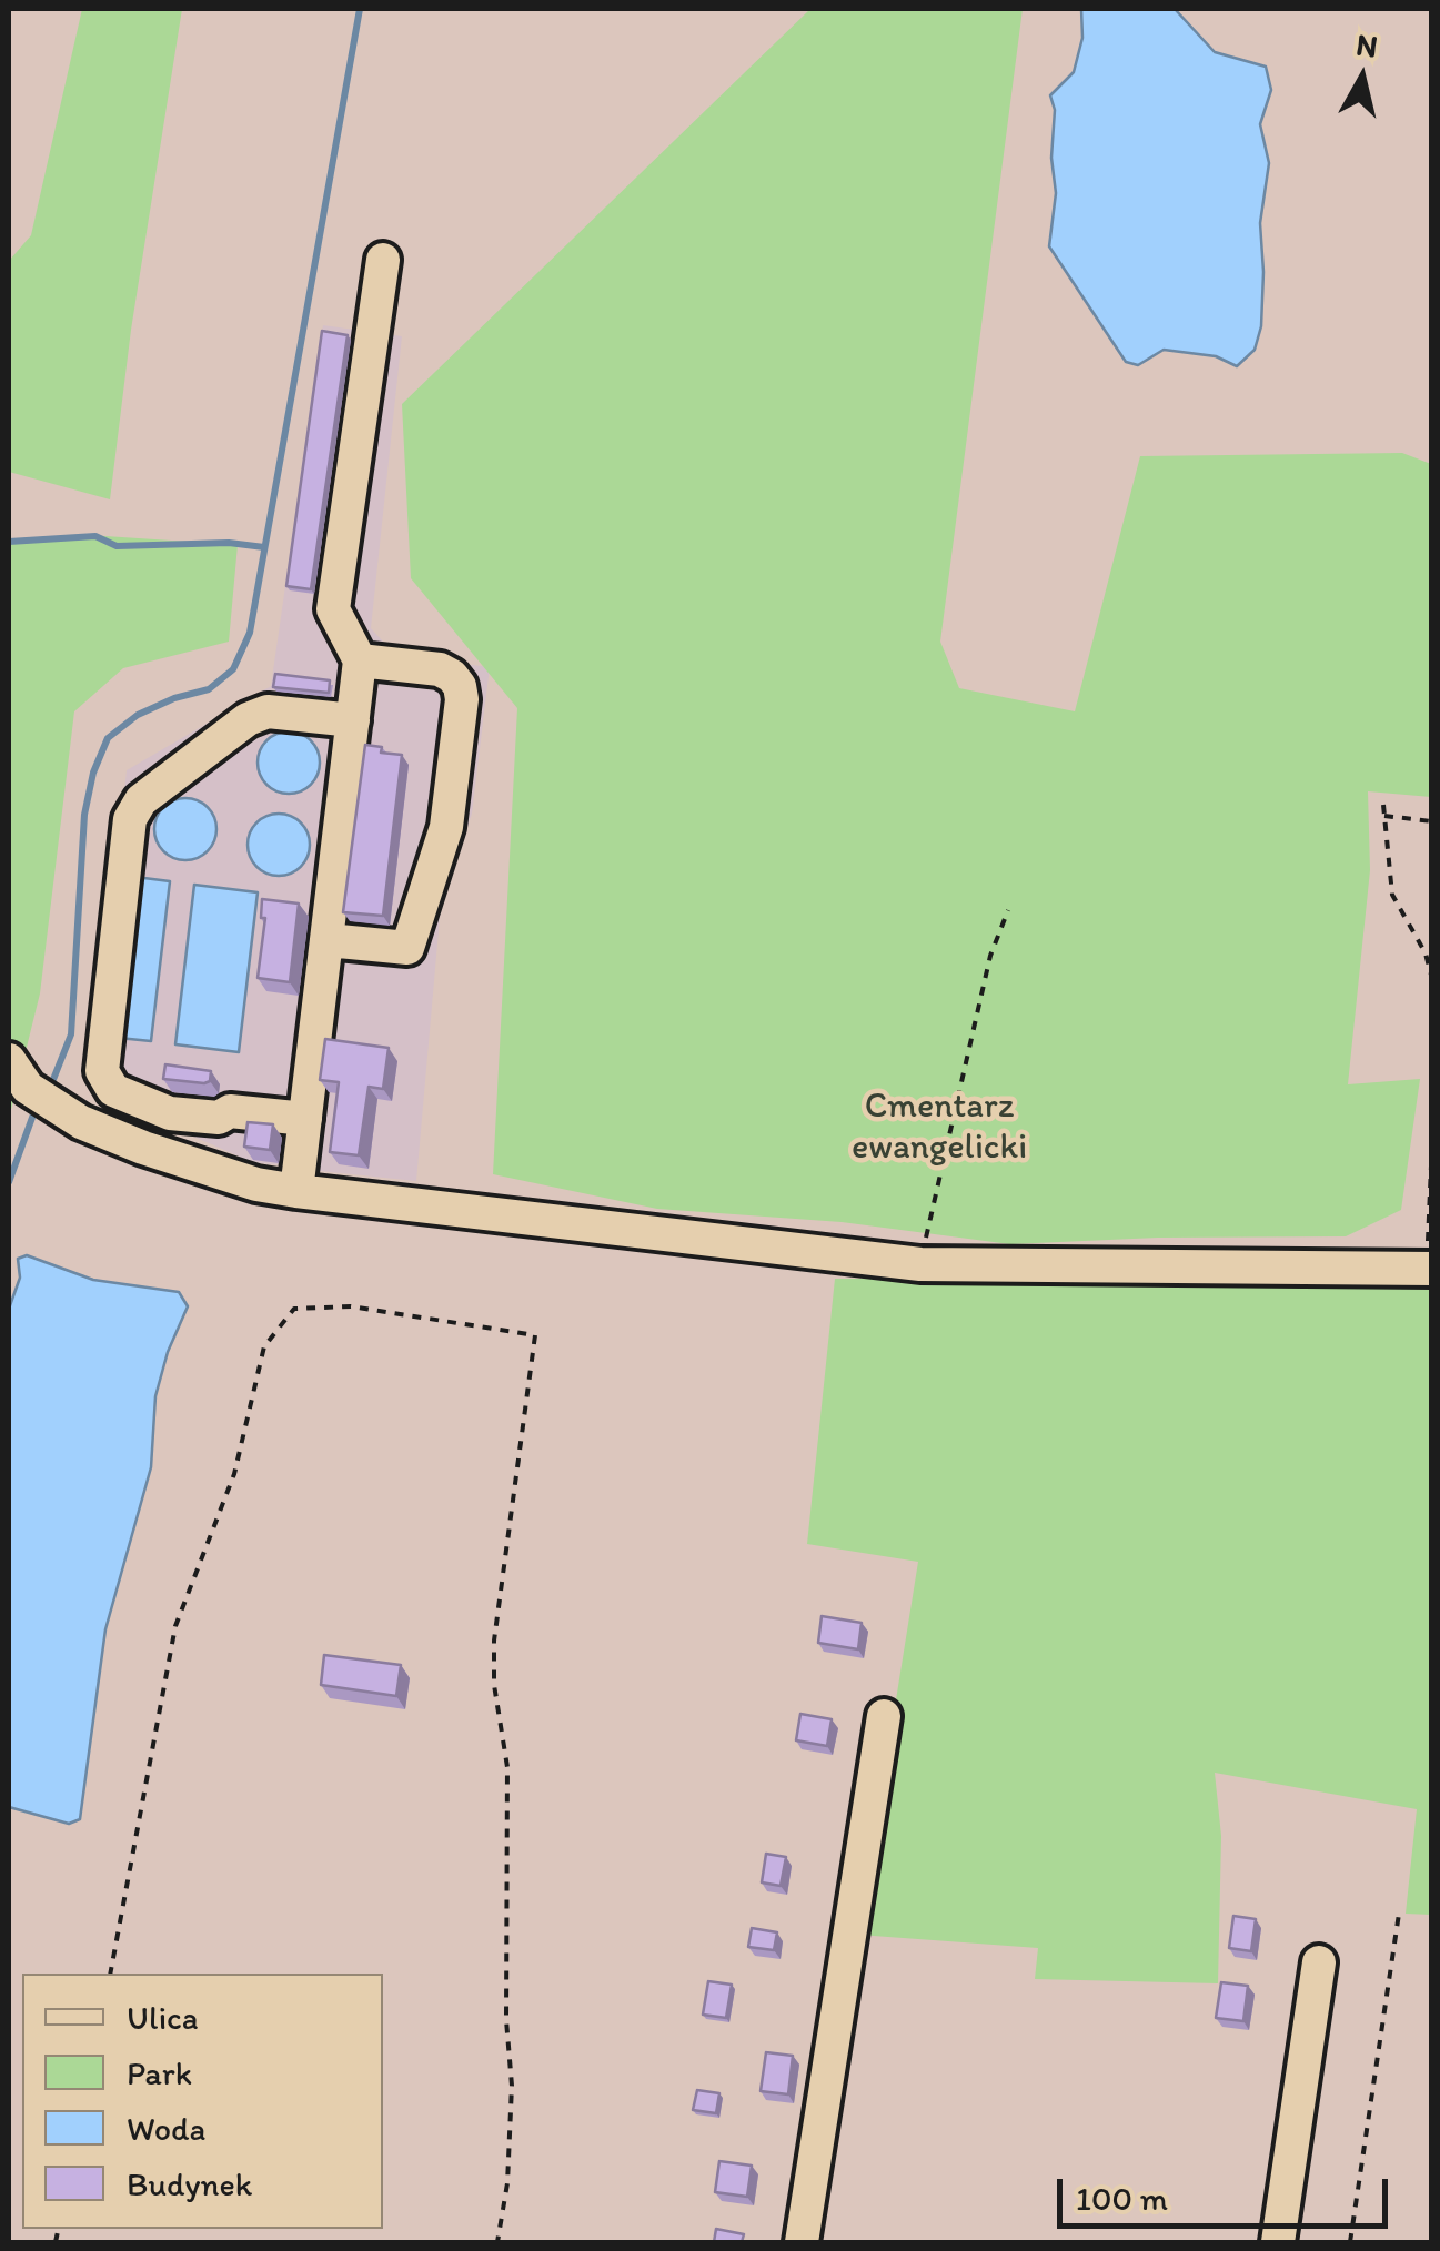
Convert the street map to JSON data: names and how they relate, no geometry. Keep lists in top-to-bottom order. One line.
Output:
{"parks":["Cmentarz ewangelicki"],"legend":["Ulica","Park","Woda","Budynek"],"scale_bar":"100 m","north":"top"}
